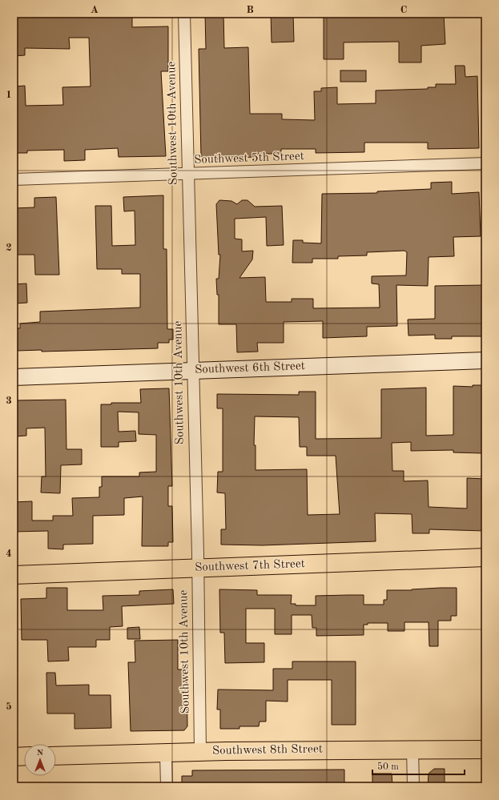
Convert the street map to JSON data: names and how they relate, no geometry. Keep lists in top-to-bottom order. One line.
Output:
{"streets":{"main road":["Southwest 7th Street","Southwest 8th Street"],"street":["Southwest 10th Avenue","Southwest 5th Street","Southwest 6th Street"]},"crossings":[["Southwest 10th Avenue","Southwest 5th Street"],["Southwest 10th Avenue","Southwest 6th Street"],["Southwest 10th Avenue","Southwest 7th Street"],["Southwest 10th Avenue","Southwest 8th Street"]],"scale_bar":"50 m","north":"top","grid":{"columns":["A","B","C"],"rows":["1","2","3","4","5"]}}
